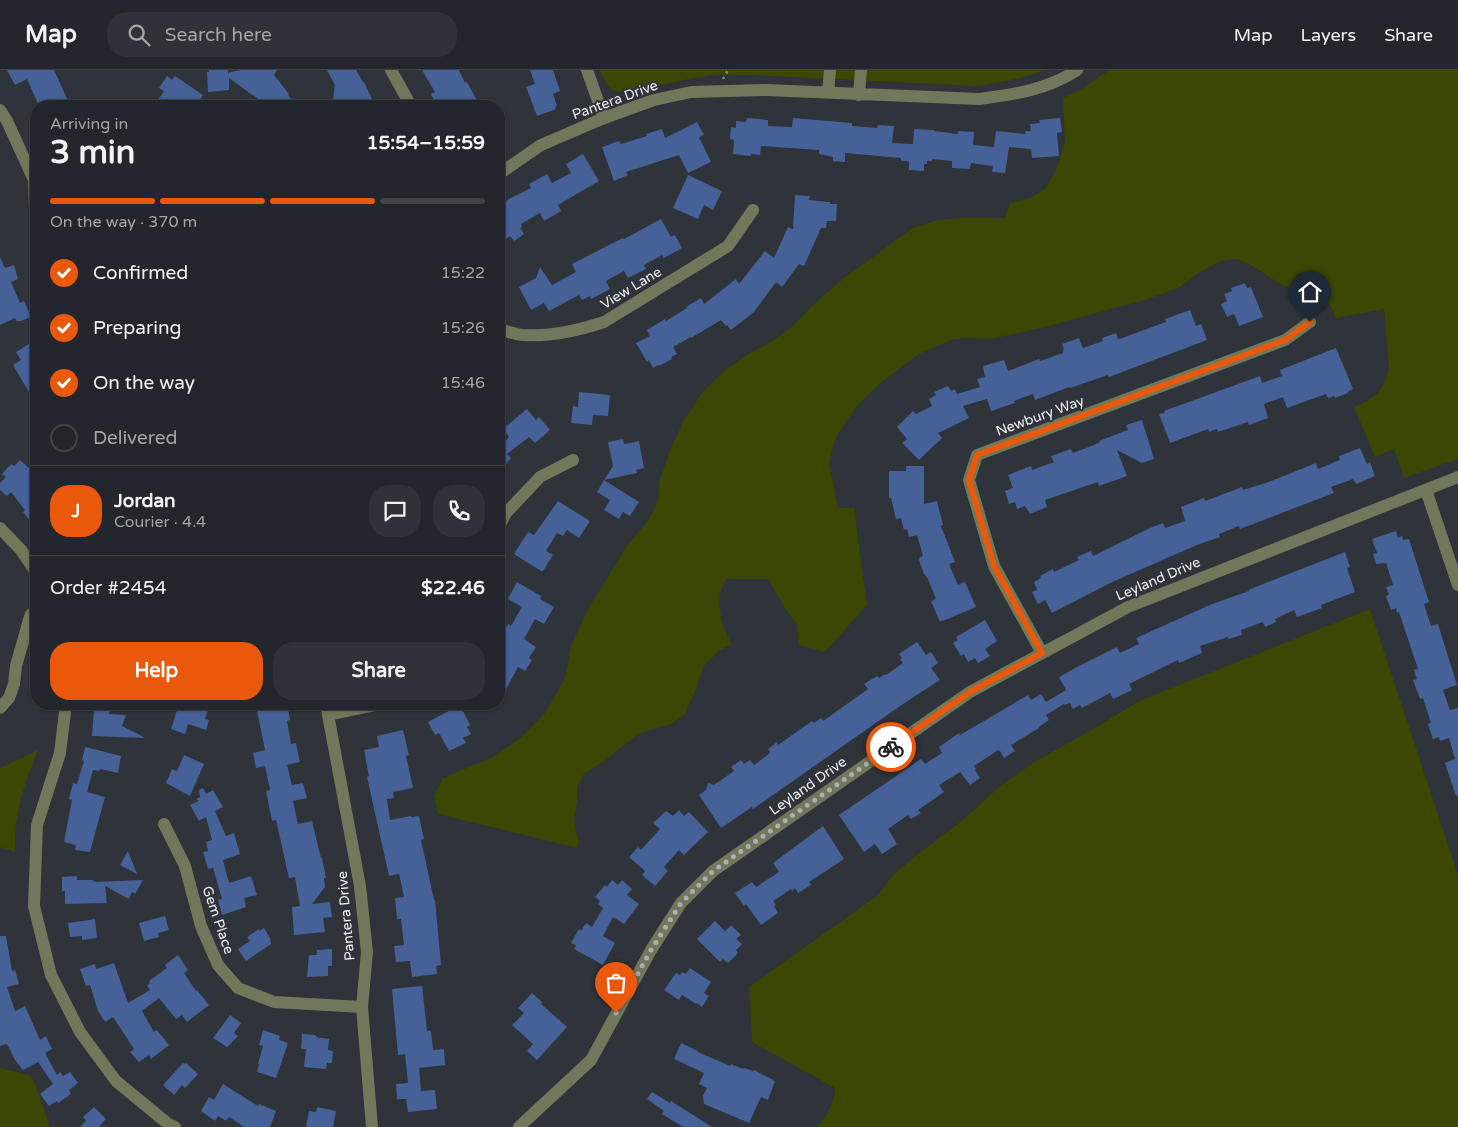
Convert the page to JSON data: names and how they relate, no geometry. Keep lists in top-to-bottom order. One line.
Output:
{"streets":{"street":["Pantera Drive","View Lane","Newbury Way","Leyland Drive","Gem Place"]},"crossings":[["Pantera Drive","Gem Place"],["Newbury Way","Leyland Drive"]],"page":{"header":"Map","search":"Search here","nav":["Map","Layers","Share"],"heading":["3 min","Arriving in","15:54–15:59"],"panel":["Jordan","Courier · 4.4","Order #2454","$22.46"],"bar":"On the way · 370 m","list":[["Confirmed","15:22"],["Preparing","15:26"],["On the way","15:46"],"Delivered"],"round":"J","buttons":["Help","Share"]}}
